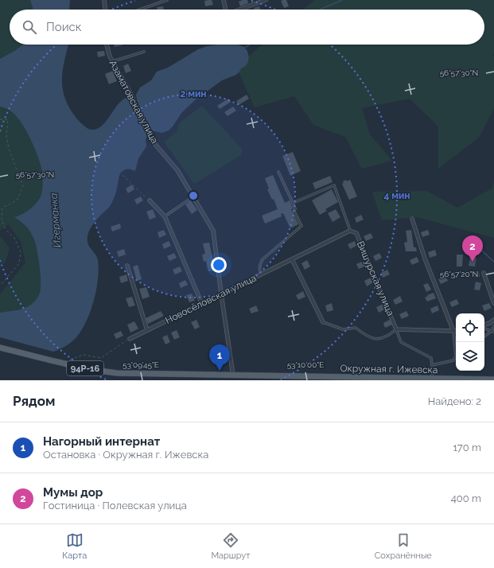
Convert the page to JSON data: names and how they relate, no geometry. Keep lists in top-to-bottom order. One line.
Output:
{"streets":{"main road":["94Р-16","Окружная г. Ижевска"],"street":["Азаматовская улица","Вишурская улица","Новосёловская улица"]},"crossings":[["Азаматовская улица","Новосёловская улица"],["Азаматовская улица","Окружная г. Ижевска"],["Вишурская улица","Новосёловская улица"]],"water":["Игерманка"],"page":{"search":"Поиск","pins":["2","1"],"heading":["Рядом","Найдено: 2"],"list":[{"mark":"1","name":"Нагорный интернат","note":"Остановка · Окружная г. Ижевска","value":"170 m"},{"mark":"2","name":"Мумы дор","note":"Гостиница · Полевская улица","value":"400 m"}],"nav":["Карта","Маршрут","Сохранённые"]},"coordinates":["56°57'30\"N","56°57'20\"N","53°09'45\"E","53°10'00\"E"],"rings":["2 мин","4 мин"]}
